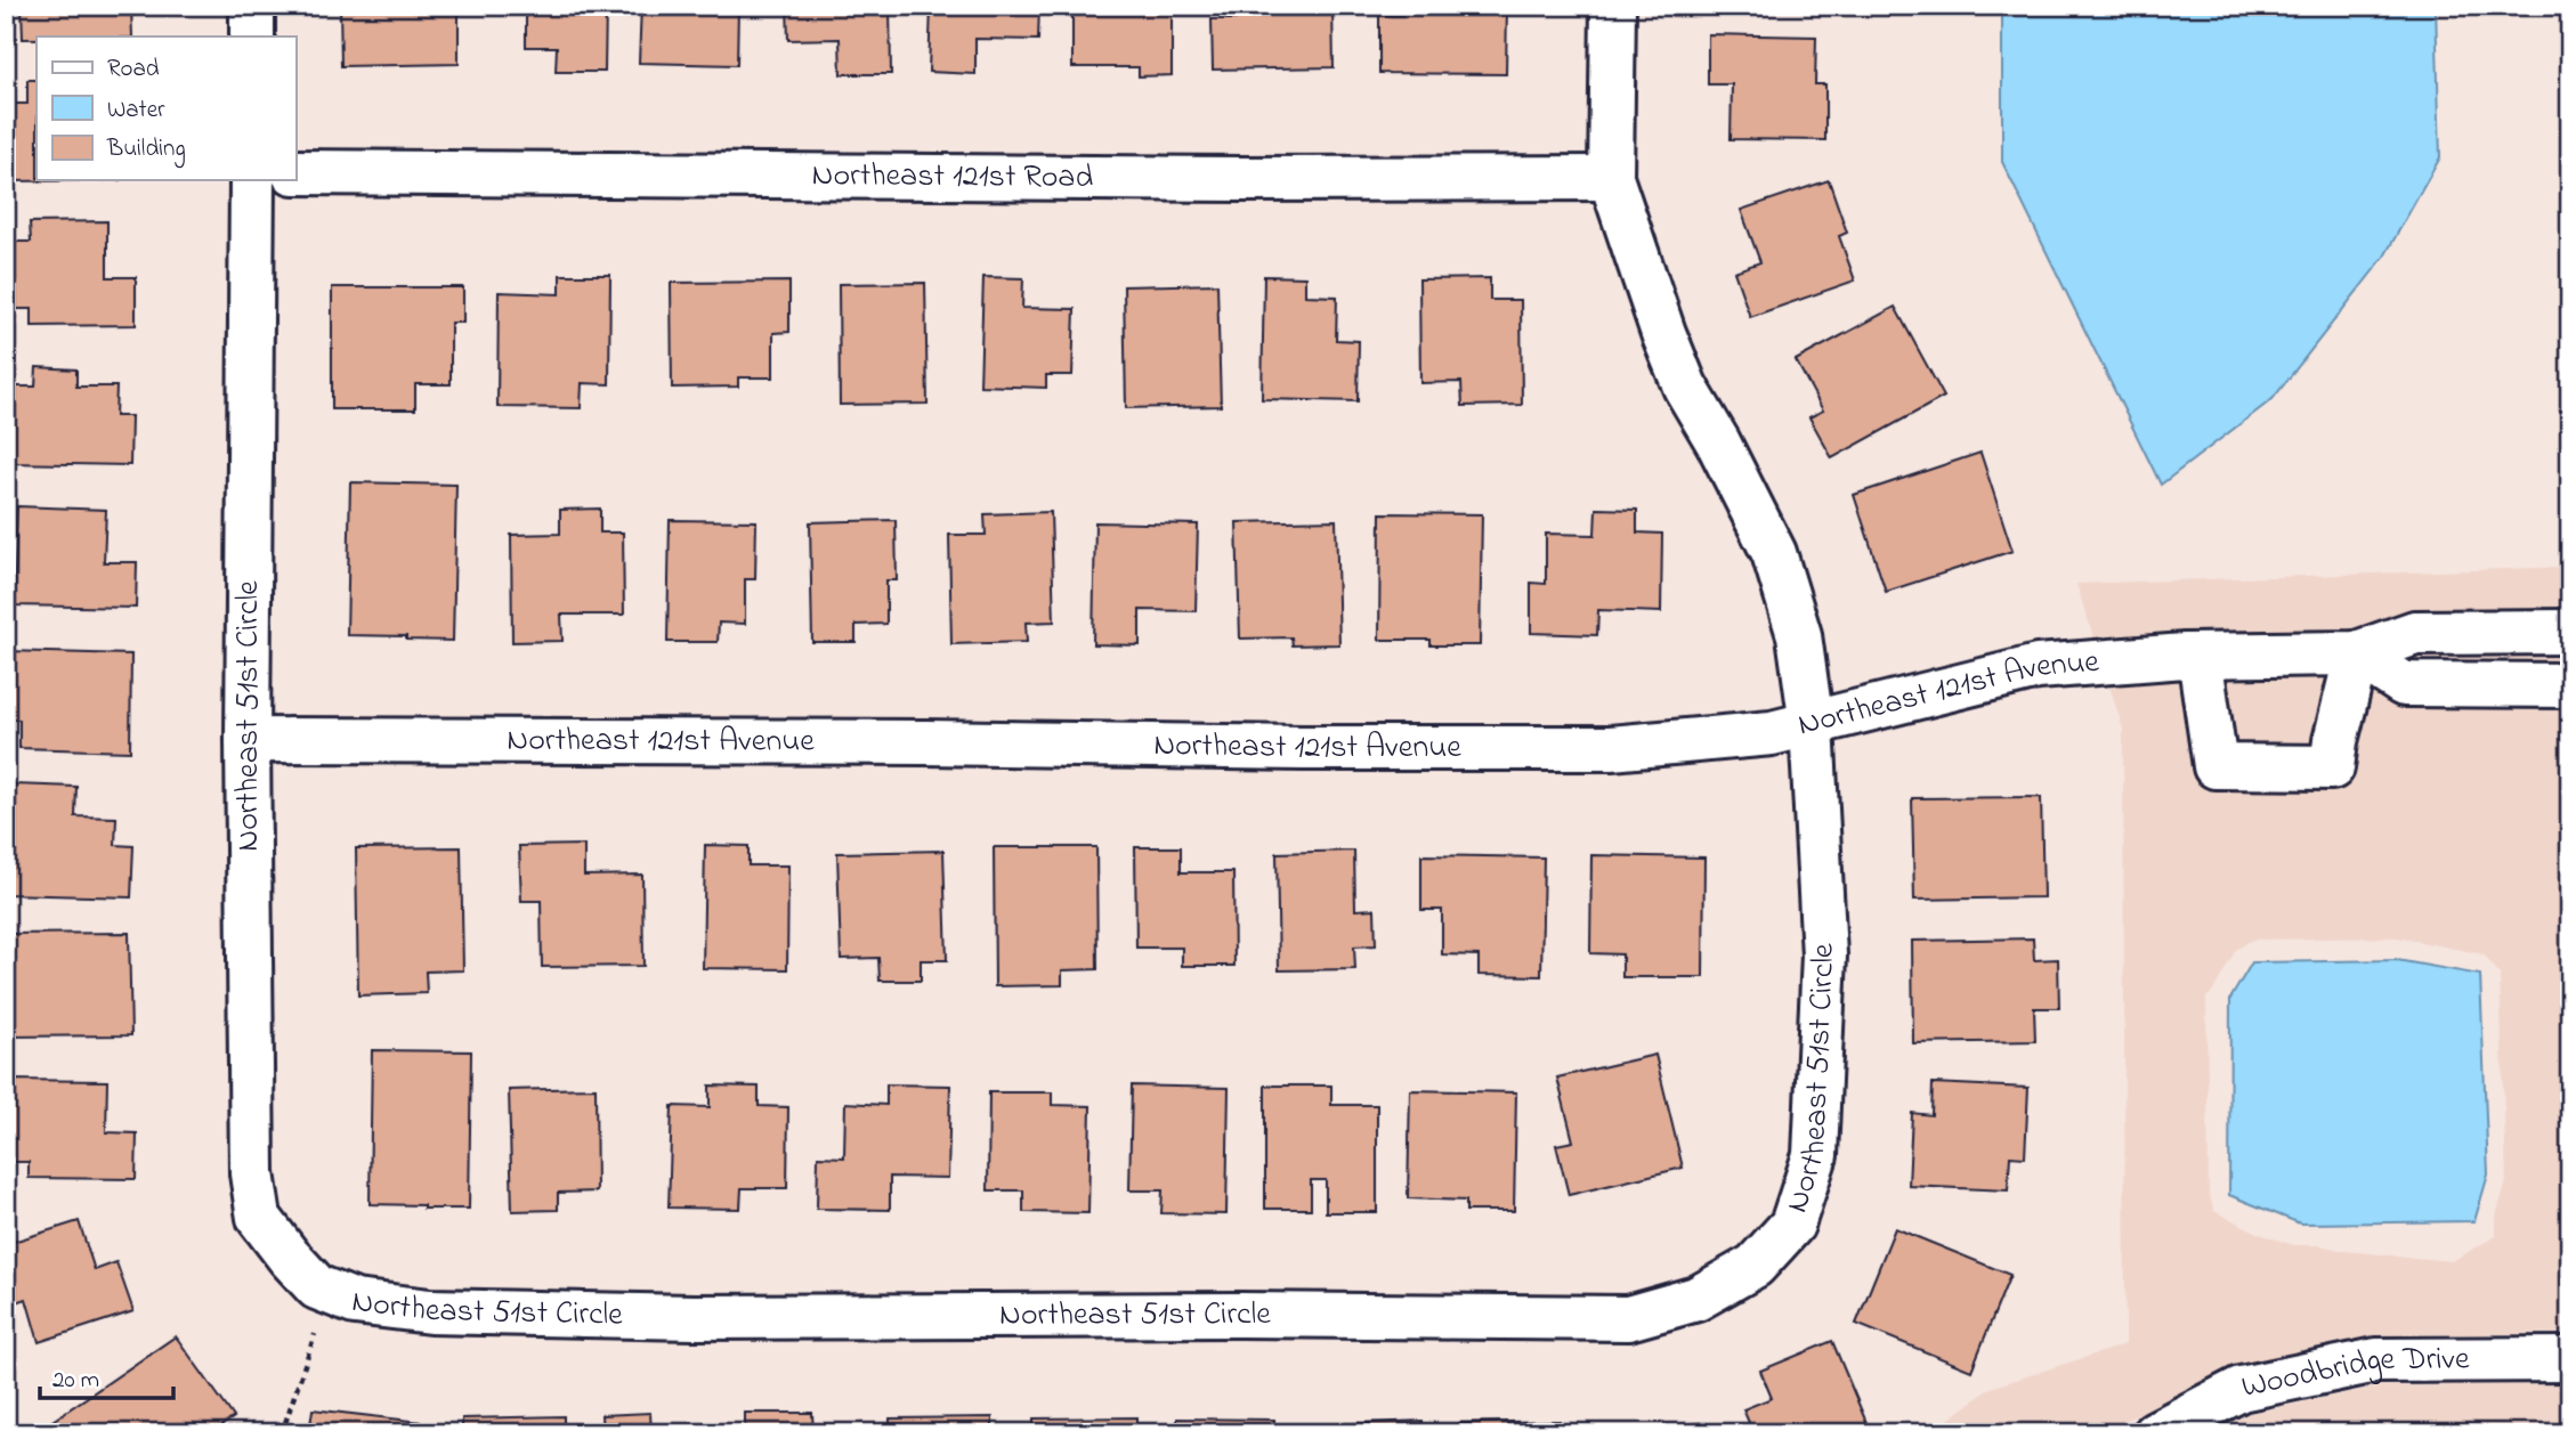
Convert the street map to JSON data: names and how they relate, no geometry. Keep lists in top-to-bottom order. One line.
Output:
{"streets":{"street":["Northeast 121st Road","Northeast 121st Avenue","Northeast 51st Circle","Woodbridge Drive"]},"crossings":[["Northeast 121st Road","Northeast 51st Circle"],["Northeast 121st Avenue","Northeast 51st Circle"]],"legend":["Road","Water","Building"],"scale_bar":"20 m"}
